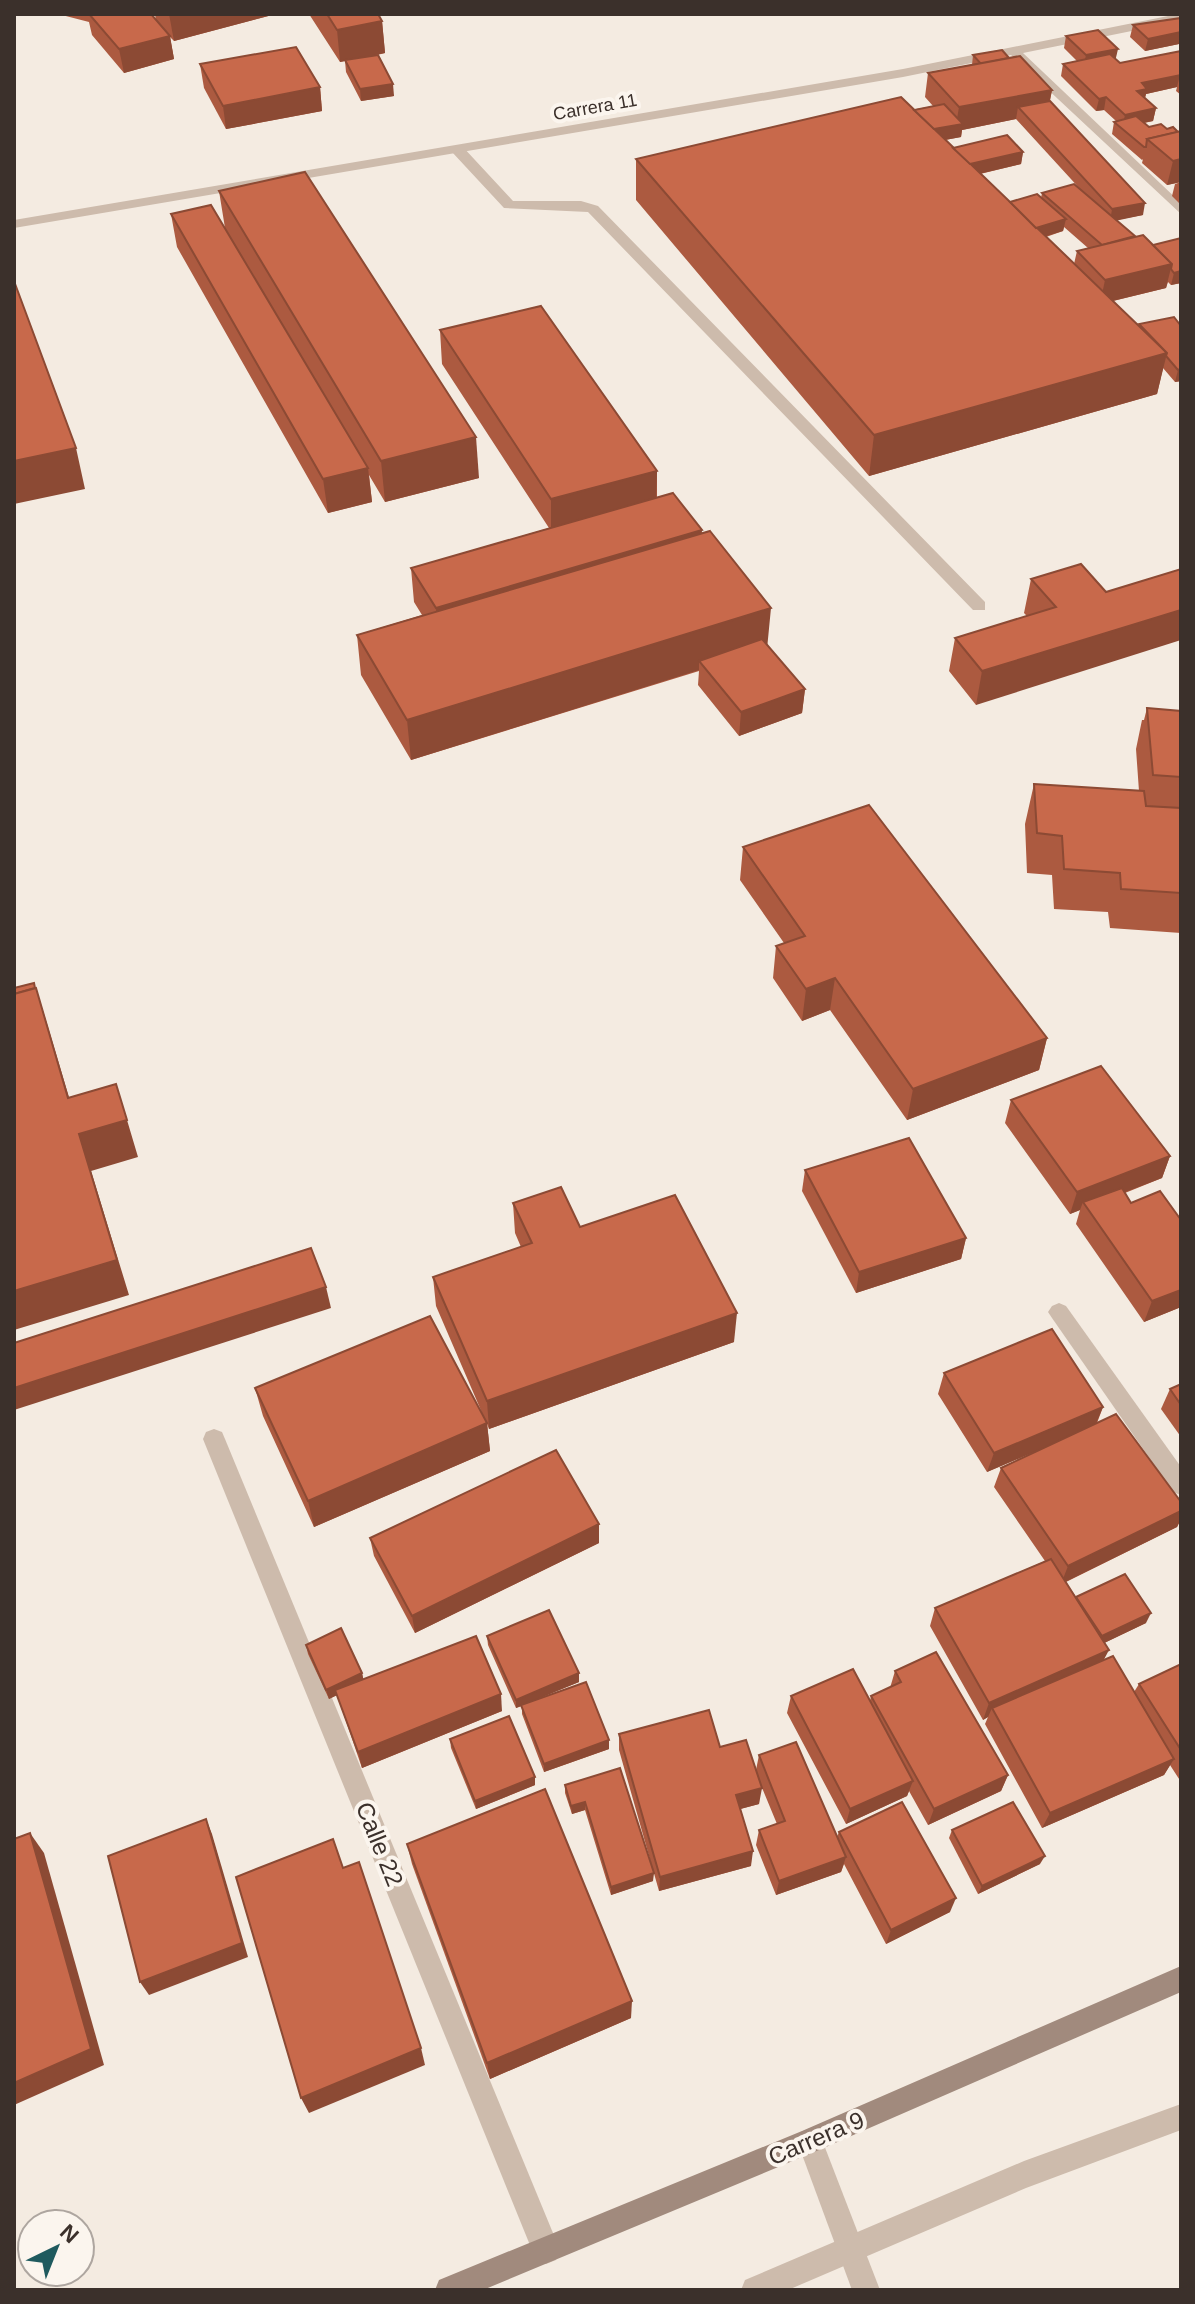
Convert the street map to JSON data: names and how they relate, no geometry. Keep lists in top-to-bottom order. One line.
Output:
{"streets":{"main road":["Carrera 9"],"street":["Carrera 11","Calle 22"]},"crossings":[["Calle 22","Carrera 9"]],"north":"top right"}
